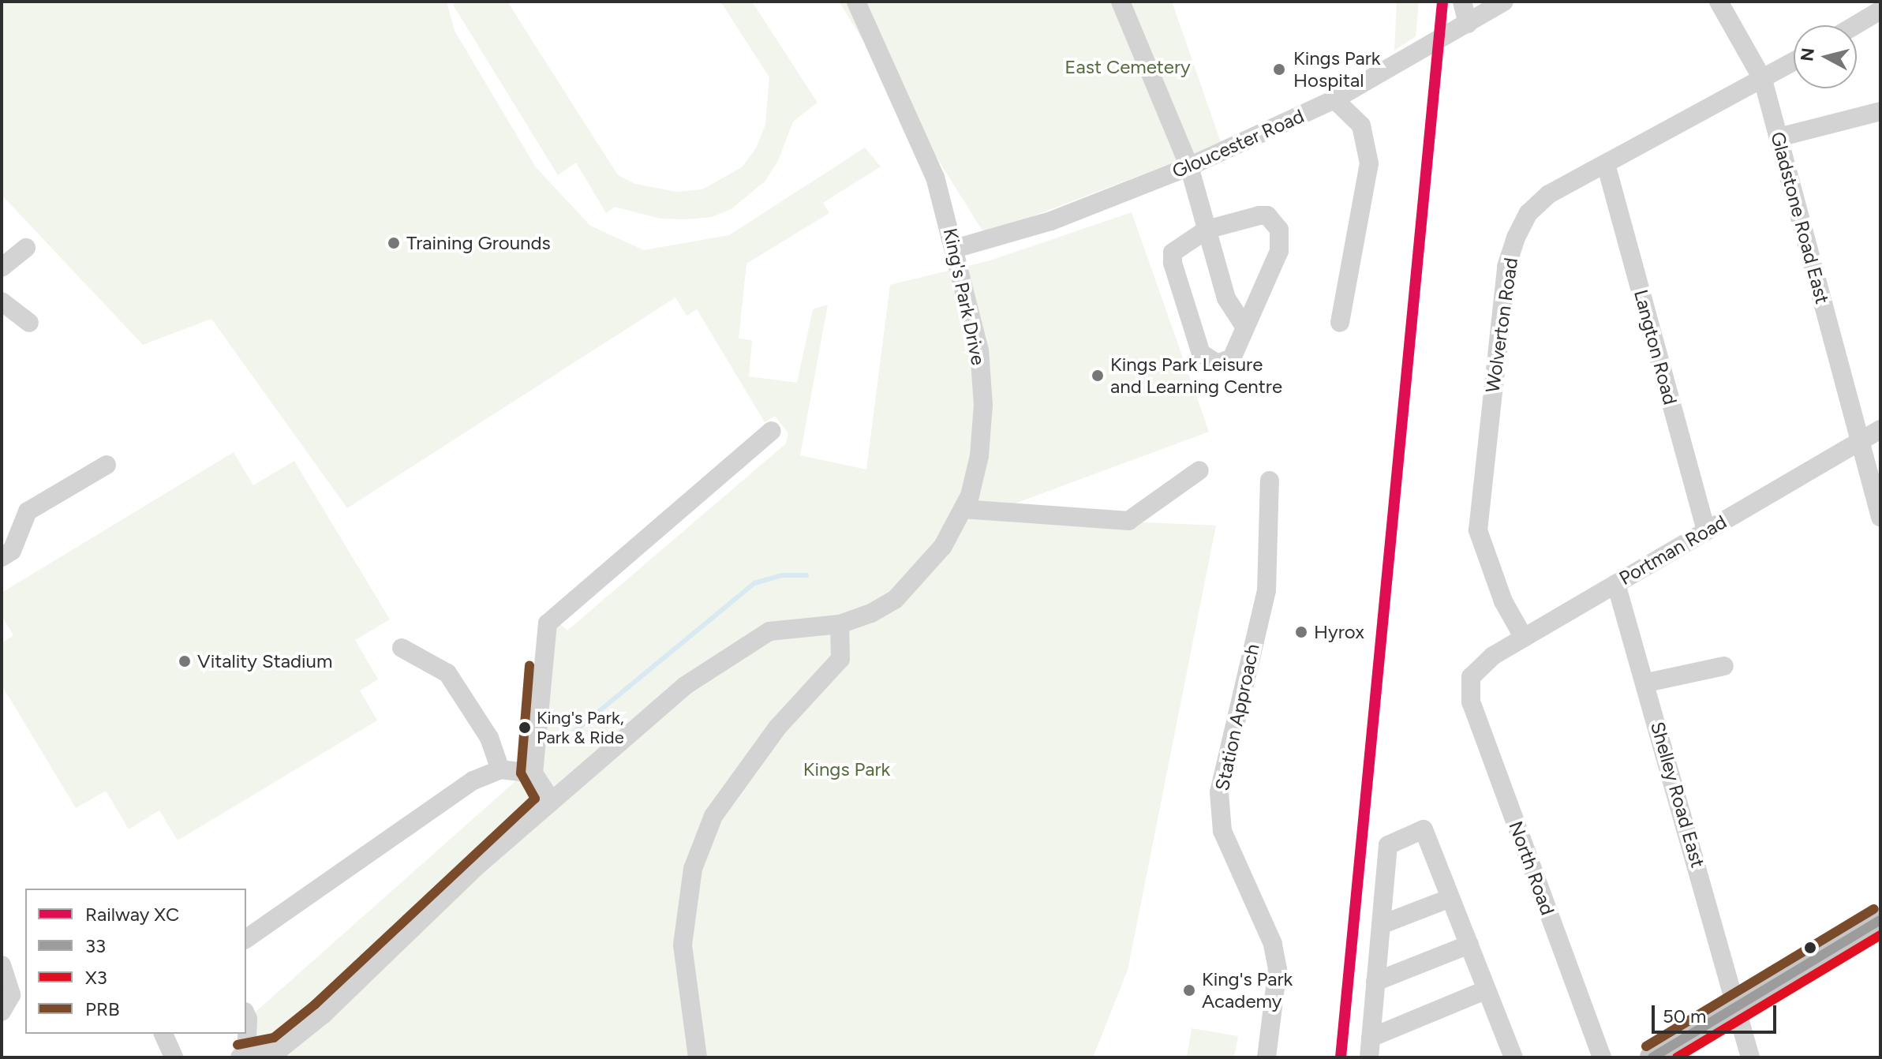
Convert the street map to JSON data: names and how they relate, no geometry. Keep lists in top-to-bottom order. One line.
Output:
{"streets":{"street":["Gloucester Road","Gladstone Road East","King's Park Drive","Wolverton Road","Langton Road","Portman Road","Station Approach","Shelley Road East","North Road"]},"crossings":[["Gloucester Road","King's Park Drive"],["Gladstone Road East","Wolverton Road"],["Gladstone Road East","Portman Road"],["Wolverton Road","Langton Road"],["Wolverton Road","Portman Road"],["Langton Road","Portman Road"],["Portman Road","Shelley Road East"],["Portman Road","North Road"]],"parks":["East Cemetery","Kings Park"],"places":["Kings Park Hospital","Training Grounds","Kings Park Leisure and Learning Centre","Hyrox","Vitality Stadium","King's Park, Park & Ride","King's Park Academy"],"lines":["rail line XC","transit line PRB","transit line 33","transit line X3"],"legend":["Railway XC","33","X3","PRB"],"scale_bar":"50 m","north":"left"}
